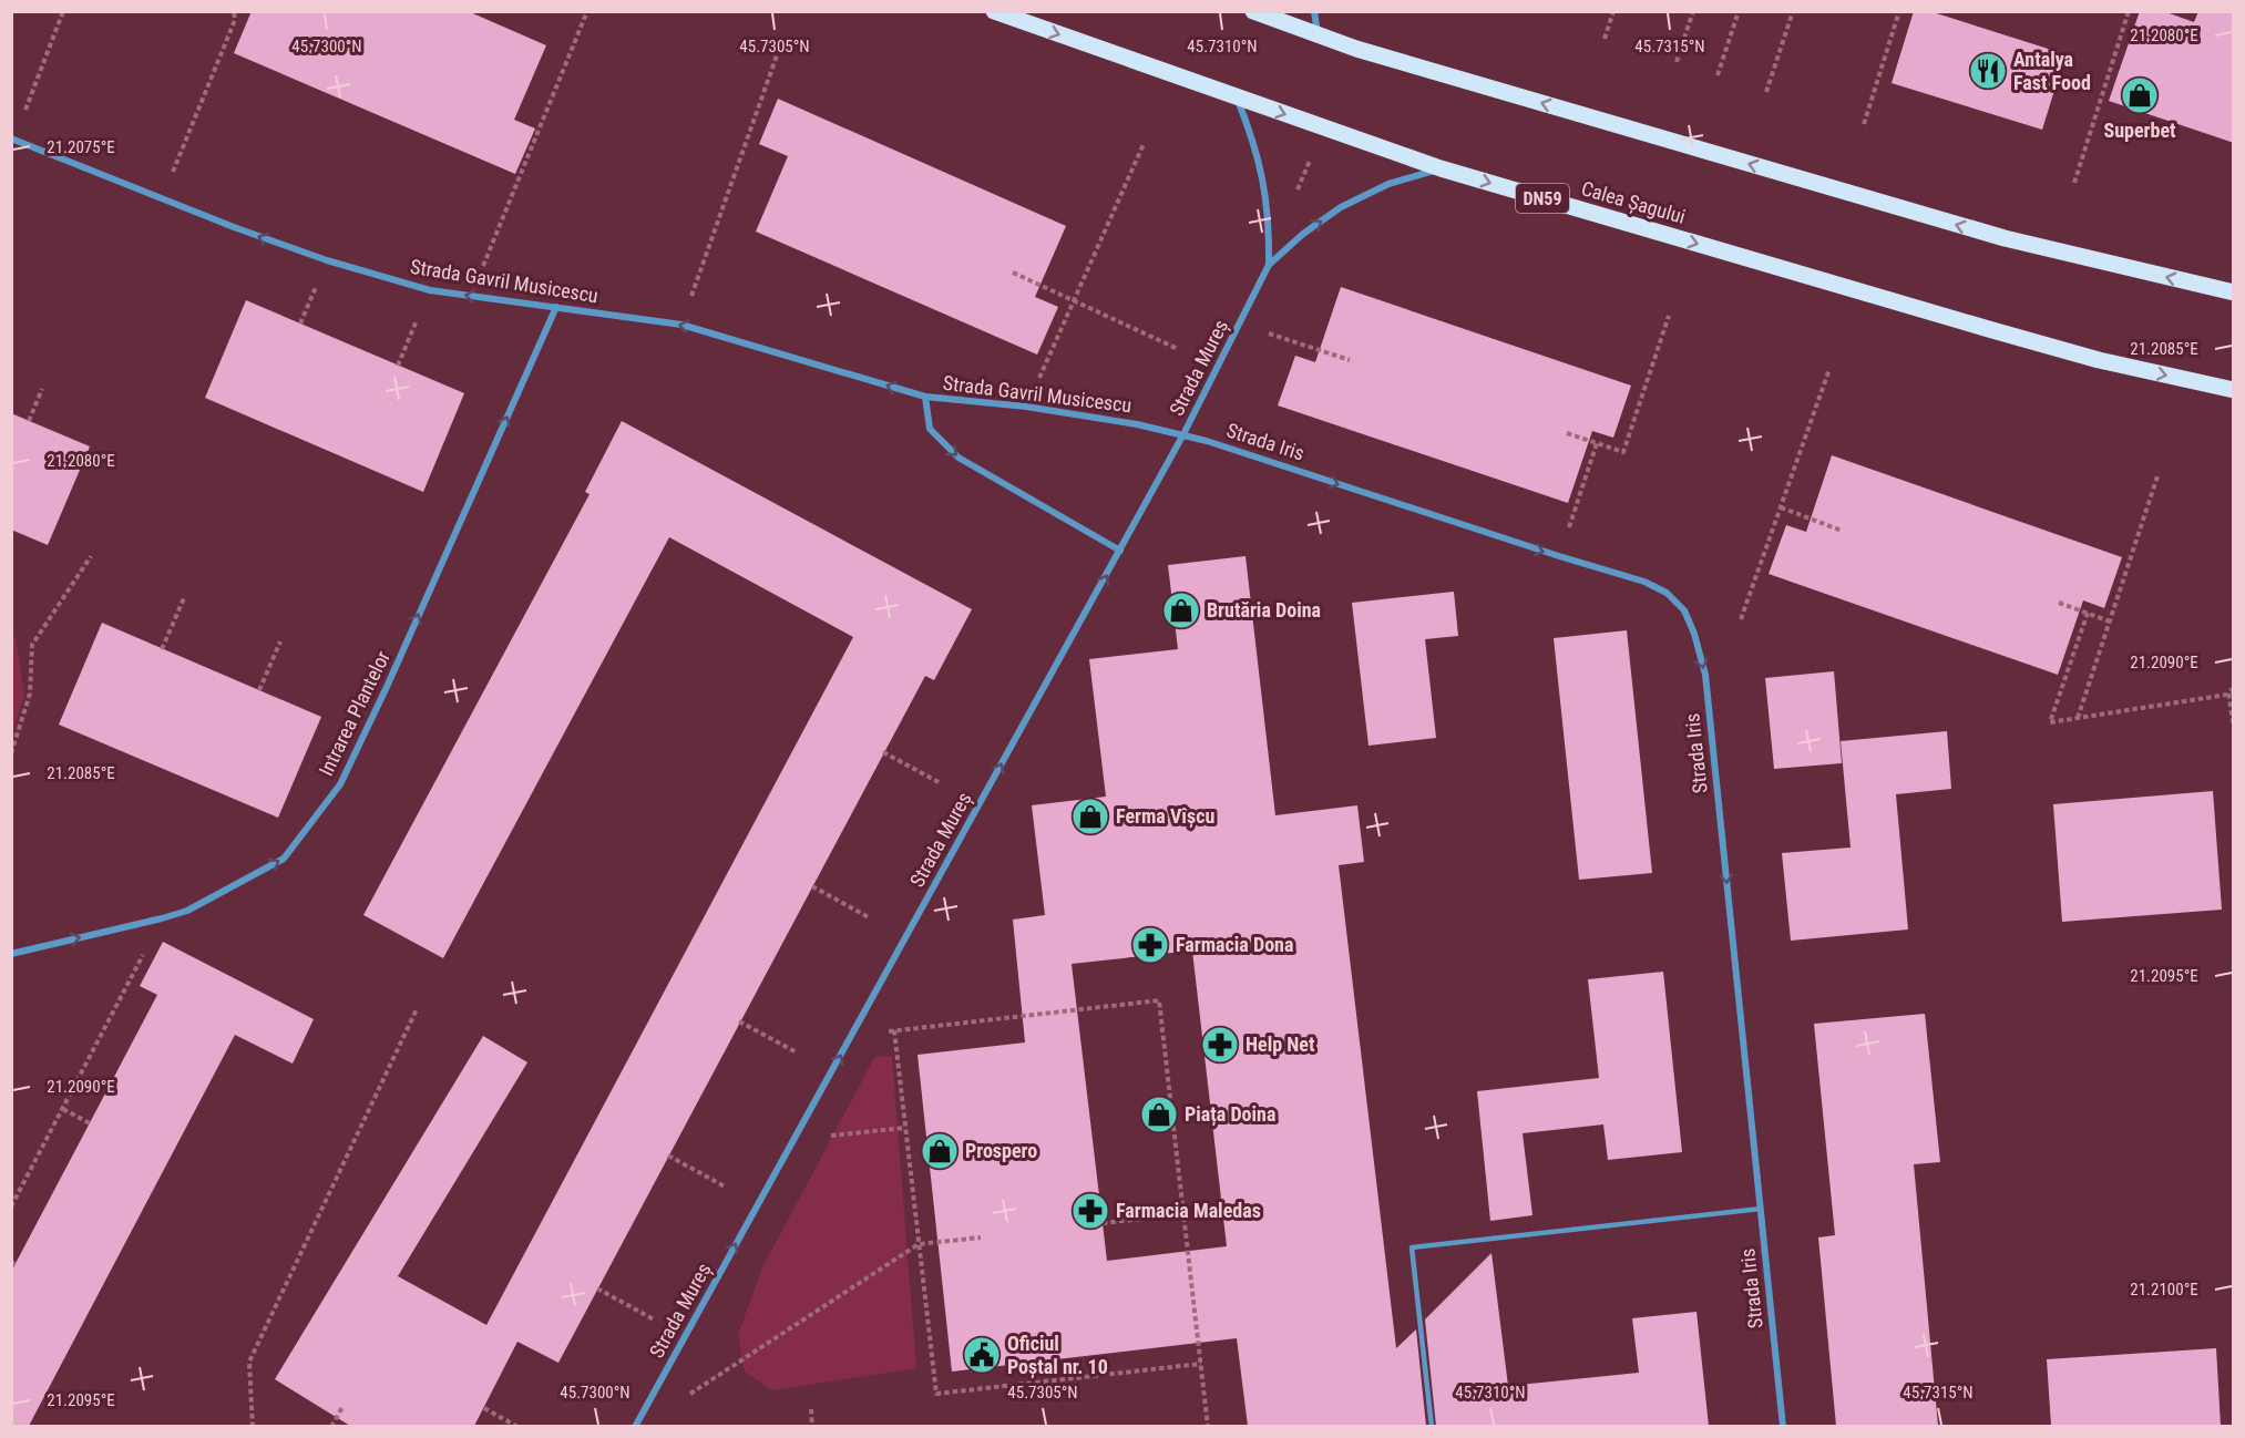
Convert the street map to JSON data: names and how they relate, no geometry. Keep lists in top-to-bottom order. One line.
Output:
{"streets":{"main road":["DN59","Calea Șagului"],"street":["Strada Gavril Musicescu","Strada Mureș","Strada Iris","Intrarea Plantelor"]},"crossings":[["Calea Șagului","Strada Mureș"],["Strada Gavril Musicescu","Strada Mureș"],["Strada Gavril Musicescu","Strada Iris"],["Strada Gavril Musicescu","Intrarea Plantelor"],["Strada Mureș","Strada Iris"]],"one_way":["Strada Mureș","Strada Iris","Intrarea Plantelor"],"places":{"restaurant":["Antalya Fast Food"],"shop":["Superbet","Brutăria Doina","Ferma Vîșcu","Piața Doina","Prospero"],"pharmacy":["Farmacia Dona","Help Net","Farmacia Maledas"],"public building":["Oficiul Poștal nr. 10"]},"coordinates":["21.2080°E","45.7300°N","45.7305°N","45.7310°N","45.7315°N","21.2075°E","21.2085°E","21.2090°E","21.2095°E","21.2100°E"]}
